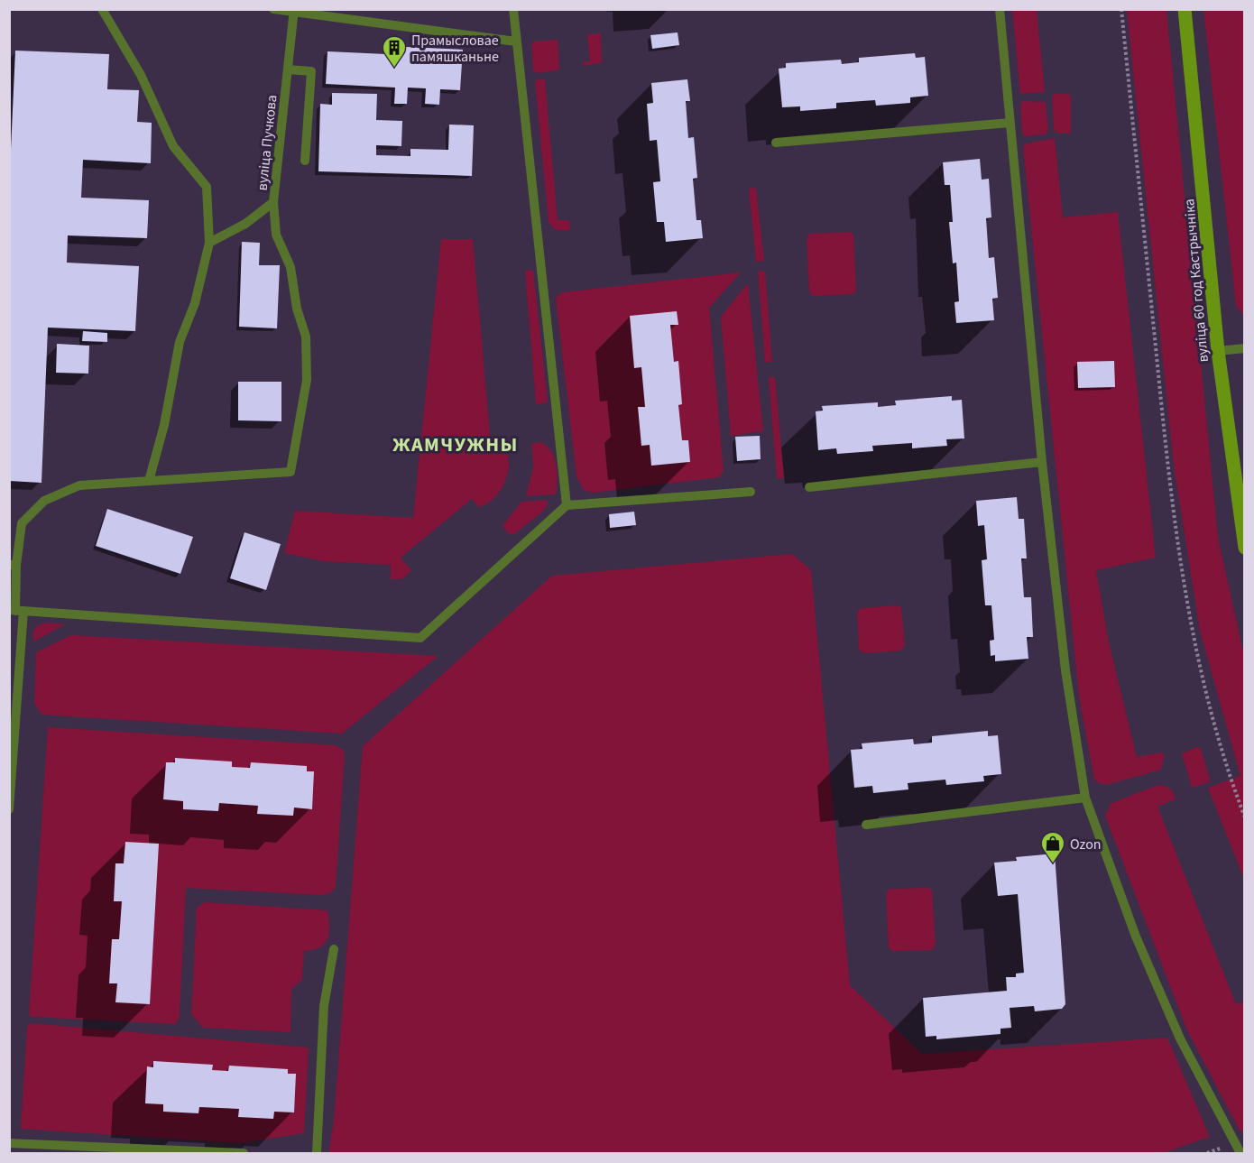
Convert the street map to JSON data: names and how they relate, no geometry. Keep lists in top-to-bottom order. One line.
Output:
{"streets":{"street":["вуліца 60 год Кастрычніка"],"lane":["вуліца Пучкова"]},"districts":["ЖАМЧУЖНЫ"],"places":{"building":["Прамысловае памяшканьне"],"shop":["Ozon"]}}
